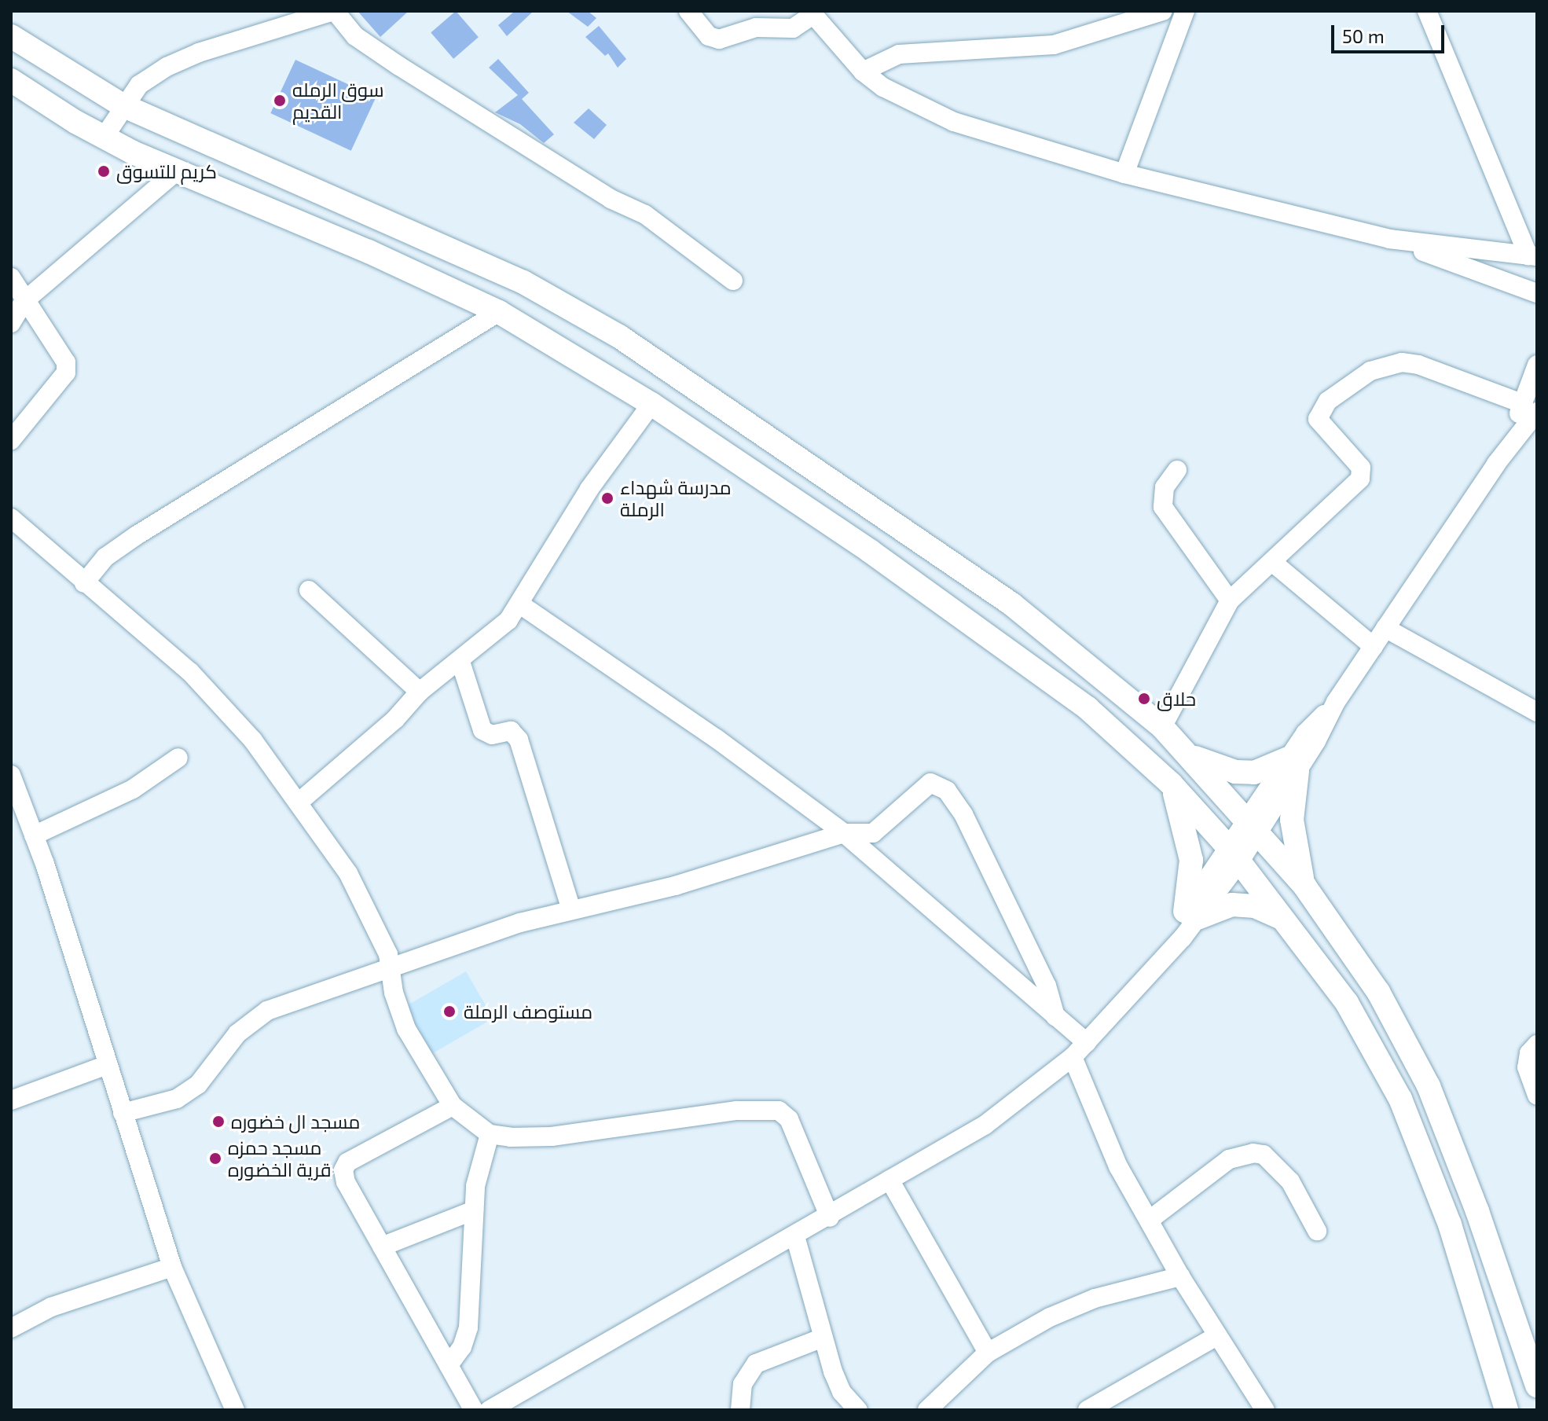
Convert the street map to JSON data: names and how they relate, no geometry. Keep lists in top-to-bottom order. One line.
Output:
{"places":["سوق الرمله القديم","كريم للتسوق","مدرسة شهداء الرملة","حلاق","مستوصف الرملة","مسجد ال خضوره","مسجد حمزه قرية الخضوره"],"scale_bar":"50 m"}
